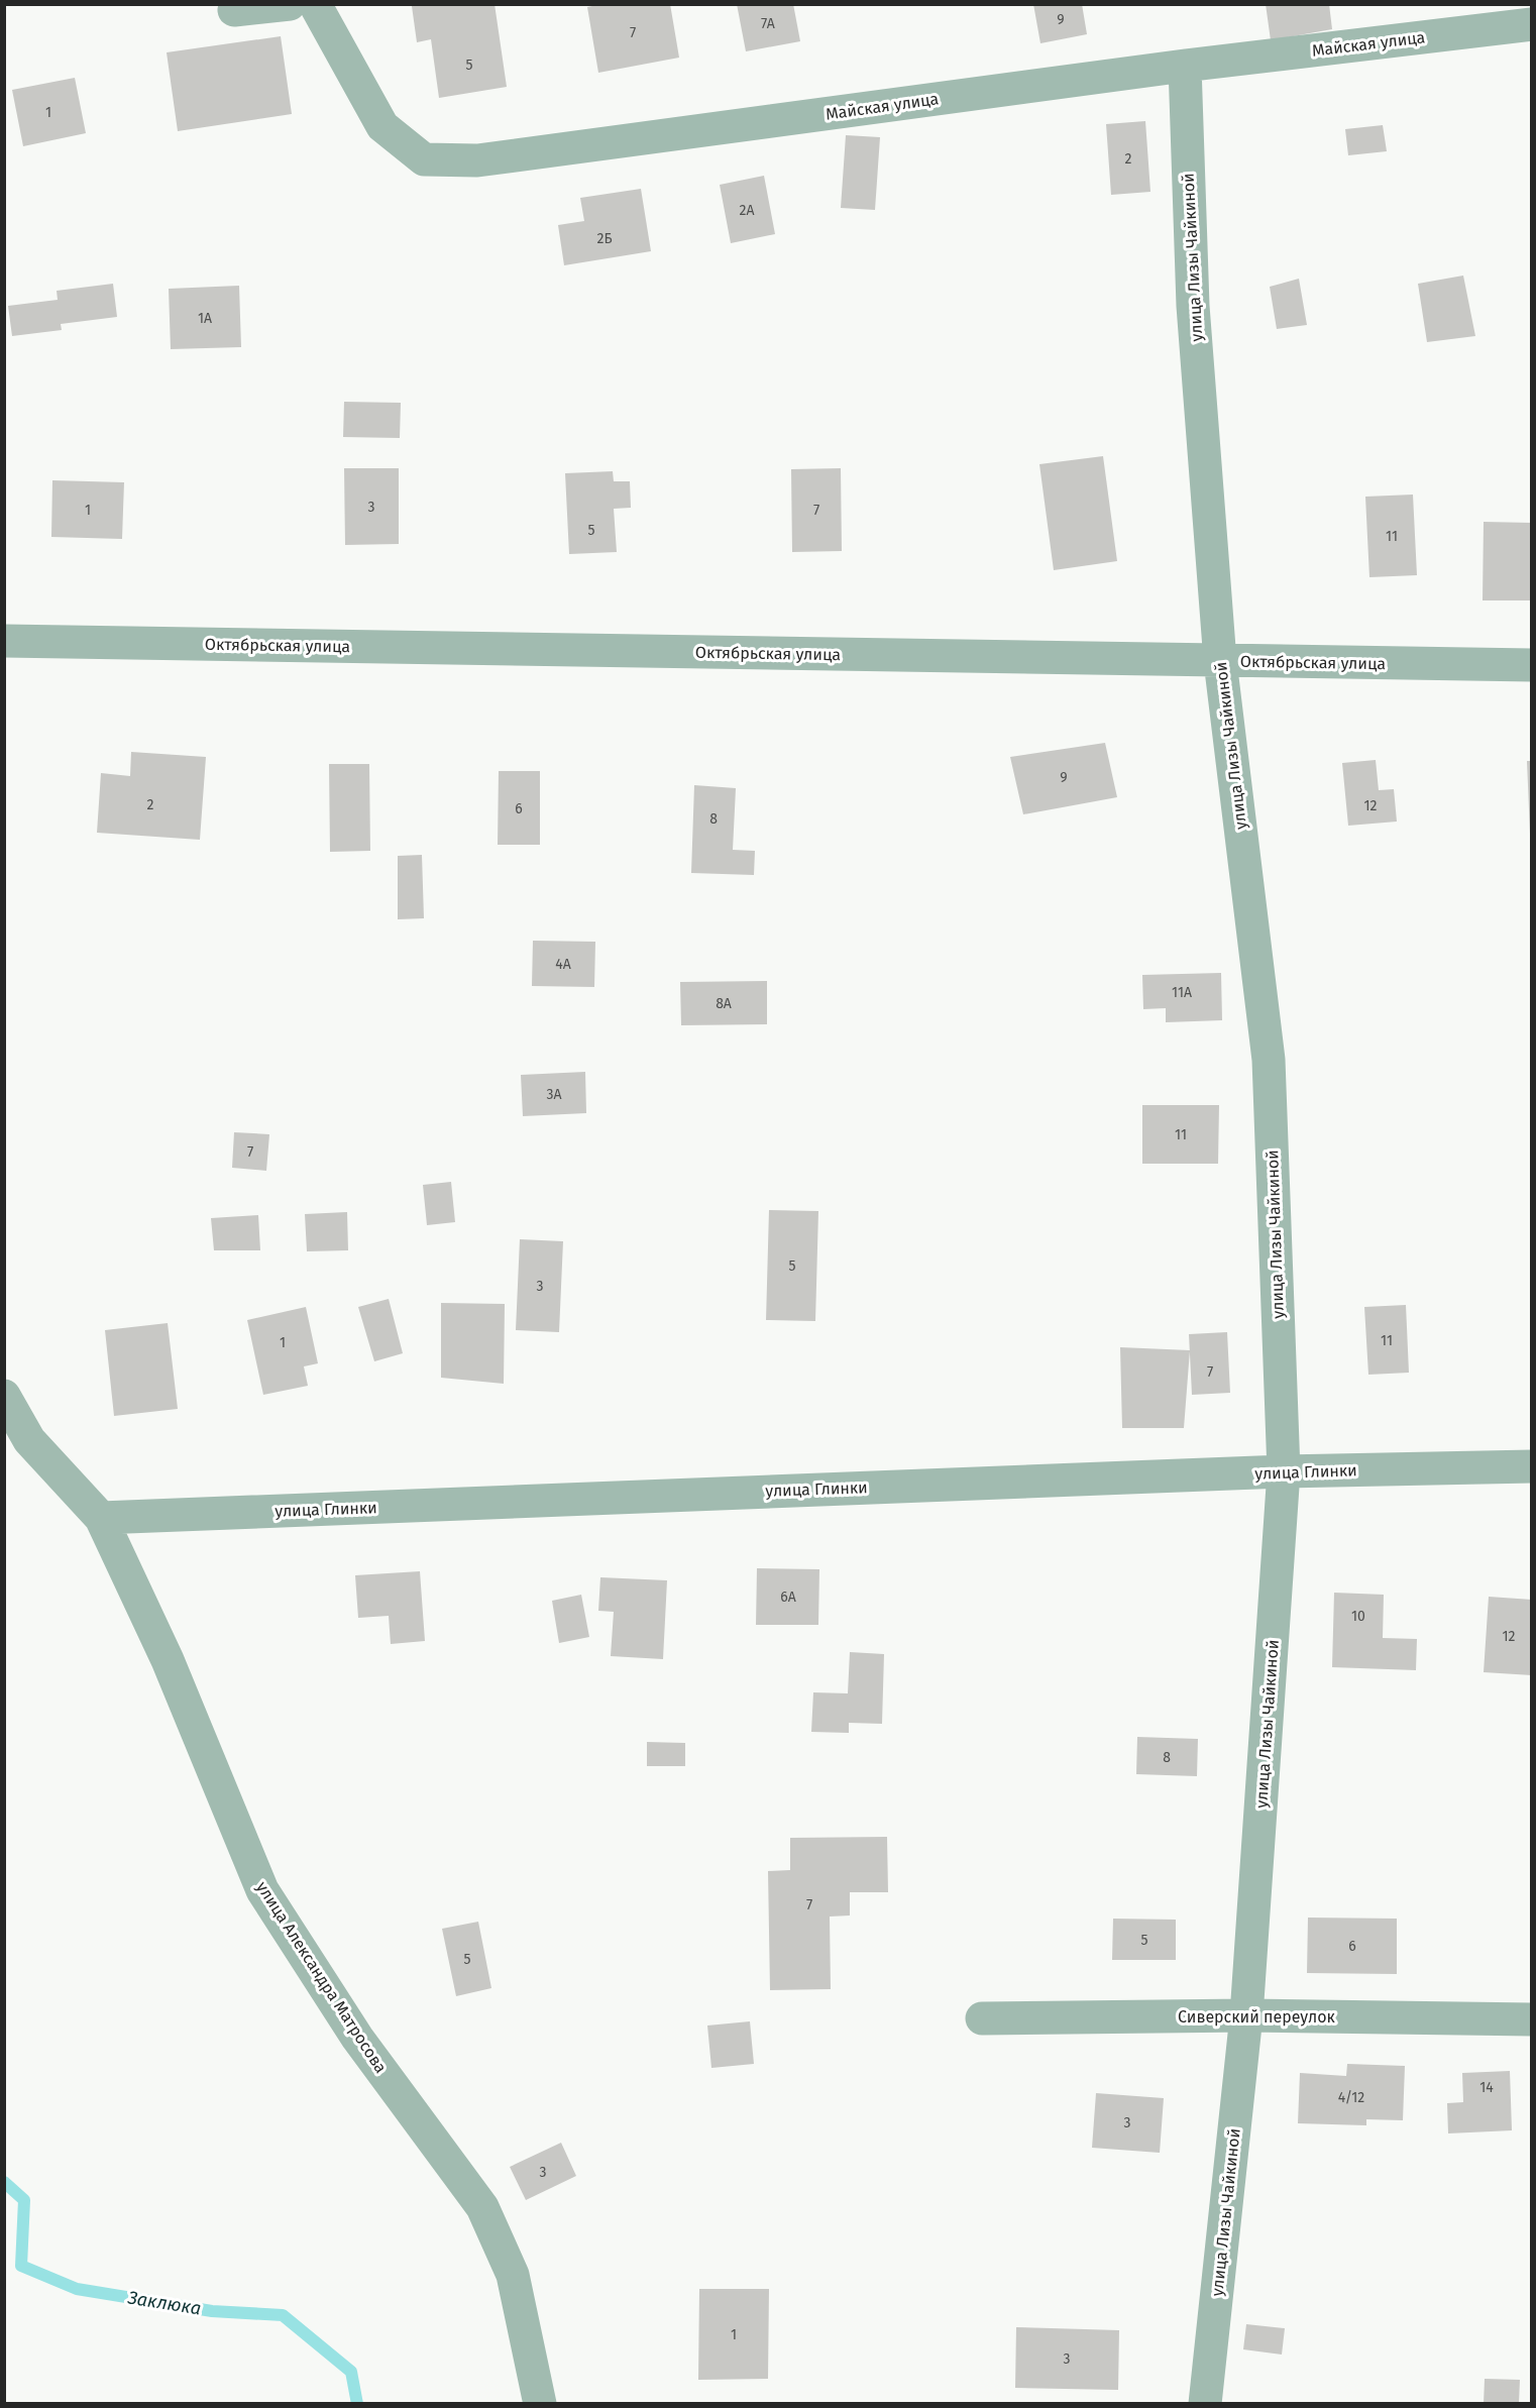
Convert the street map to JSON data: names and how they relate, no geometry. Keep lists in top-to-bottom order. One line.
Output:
{"streets":{"street":["Майская улица","улица Лизы Чайкиной","Октябрьская улица","улица Глинки","улица Александра Матросова","Сиверский переулок"]},"crossings":[["Майская улица","улица Лизы Чайкиной"],["улица Лизы Чайкиной","Октябрьская улица"],["улица Лизы Чайкиной","улица Глинки"],["улица Лизы Чайкиной","Сиверский переулок"],["улица Глинки","улица Александра Матросова"]],"water":["Заклюка"],"house_numbers":["9","7А","7","5","1","2","2А","2Б","1А","3","1","7","5","11","9","2","12","6","8","4А","11А","8А","3А","11","7","5","3","11","1","7","6А","10","12","8","7","5","6","5","14","4/12","3","3","1","3"]}
